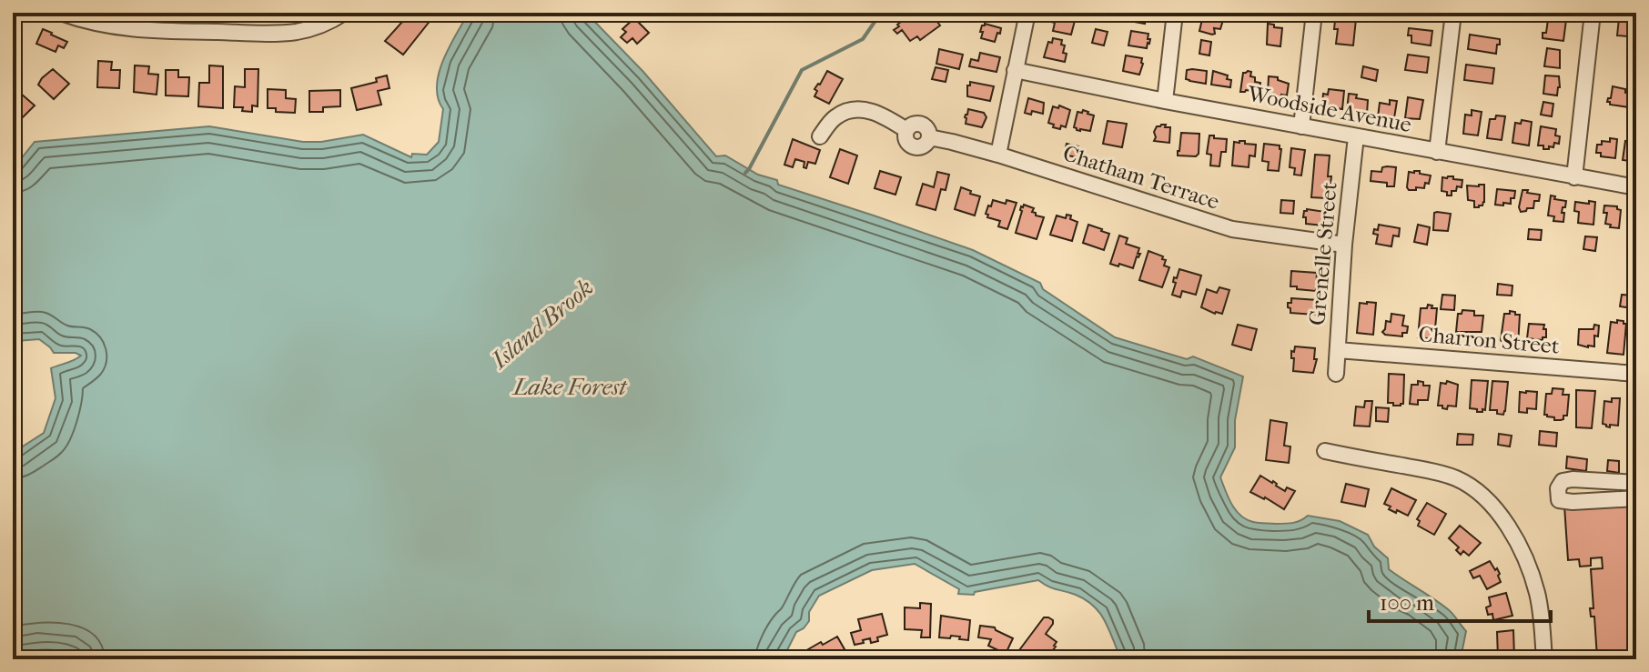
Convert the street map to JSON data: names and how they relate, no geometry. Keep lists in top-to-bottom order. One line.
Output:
{"streets":{"street":["Woodside Avenue","Chatham Terrace","Grenelle Street","Charron Street"]},"crossings":[["Woodside Avenue","Grenelle Street"],["Chatham Terrace","Grenelle Street"],["Grenelle Street","Charron Street"]],"water":["Island Brook","Lake Forest"],"scale_bar":"100 m"}
